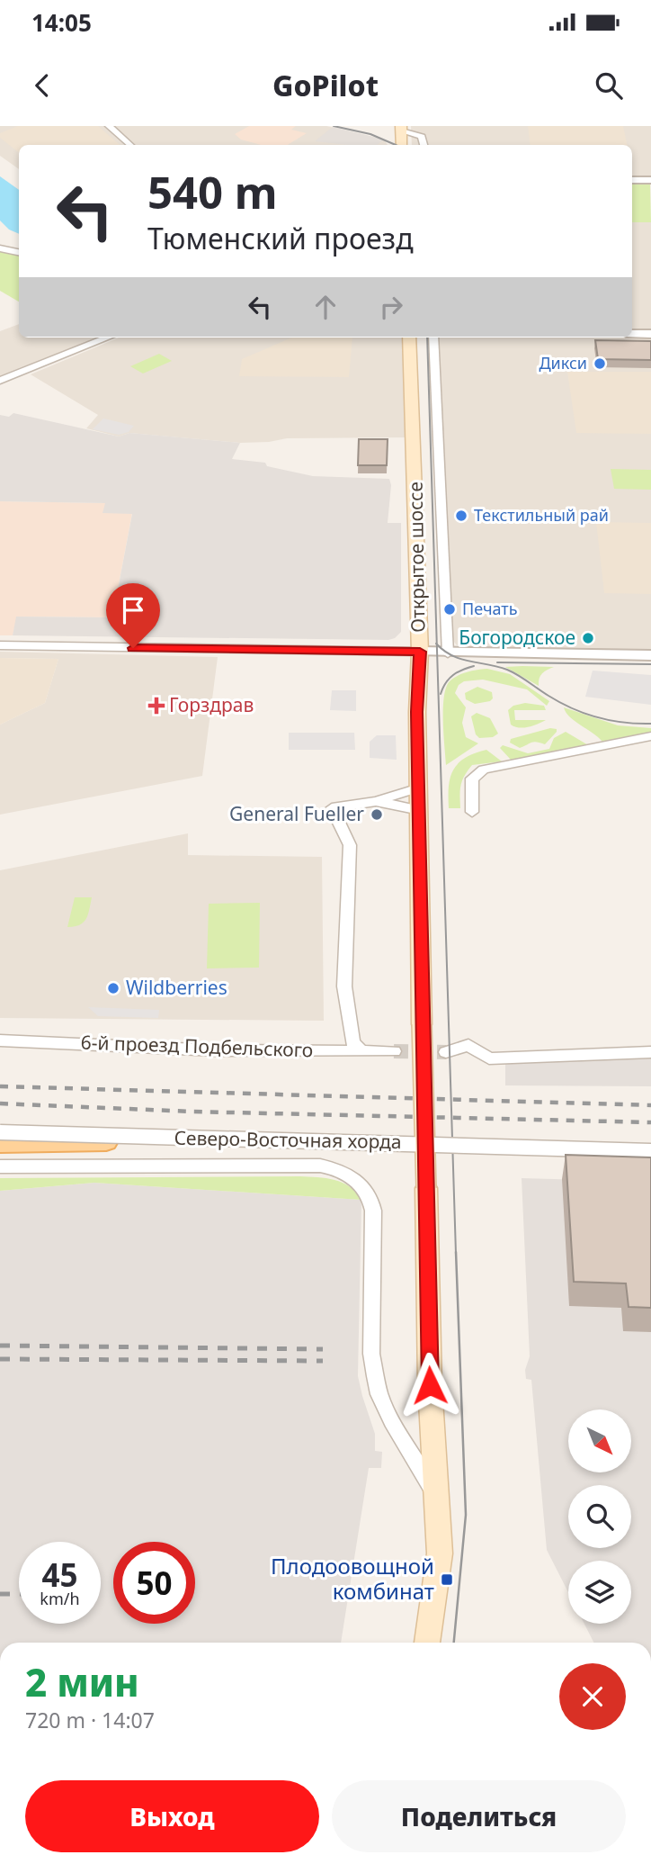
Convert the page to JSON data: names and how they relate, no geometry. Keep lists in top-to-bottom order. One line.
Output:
{"streets":{"main road":["Открытое шоссе","Северо-Восточная хорда"],"street":["6-й проезд Подбельского"]},"places":{"other":["Дикси","Текстильный рай","Печать","Богородское","General Fueller","Wildberries"],"health":["Горздрав"],"transit":["Плодоовощной комбинат"]},"north":"bottom right","page":{"status":"14:05","header":"GoPilot","turn":["540 m","Тюменский проезд"],"speed":"45 km/h","limit":"50","heading":["2 мин","720 m · 14:07"],"buttons":["Выход","Поделиться"]}}
